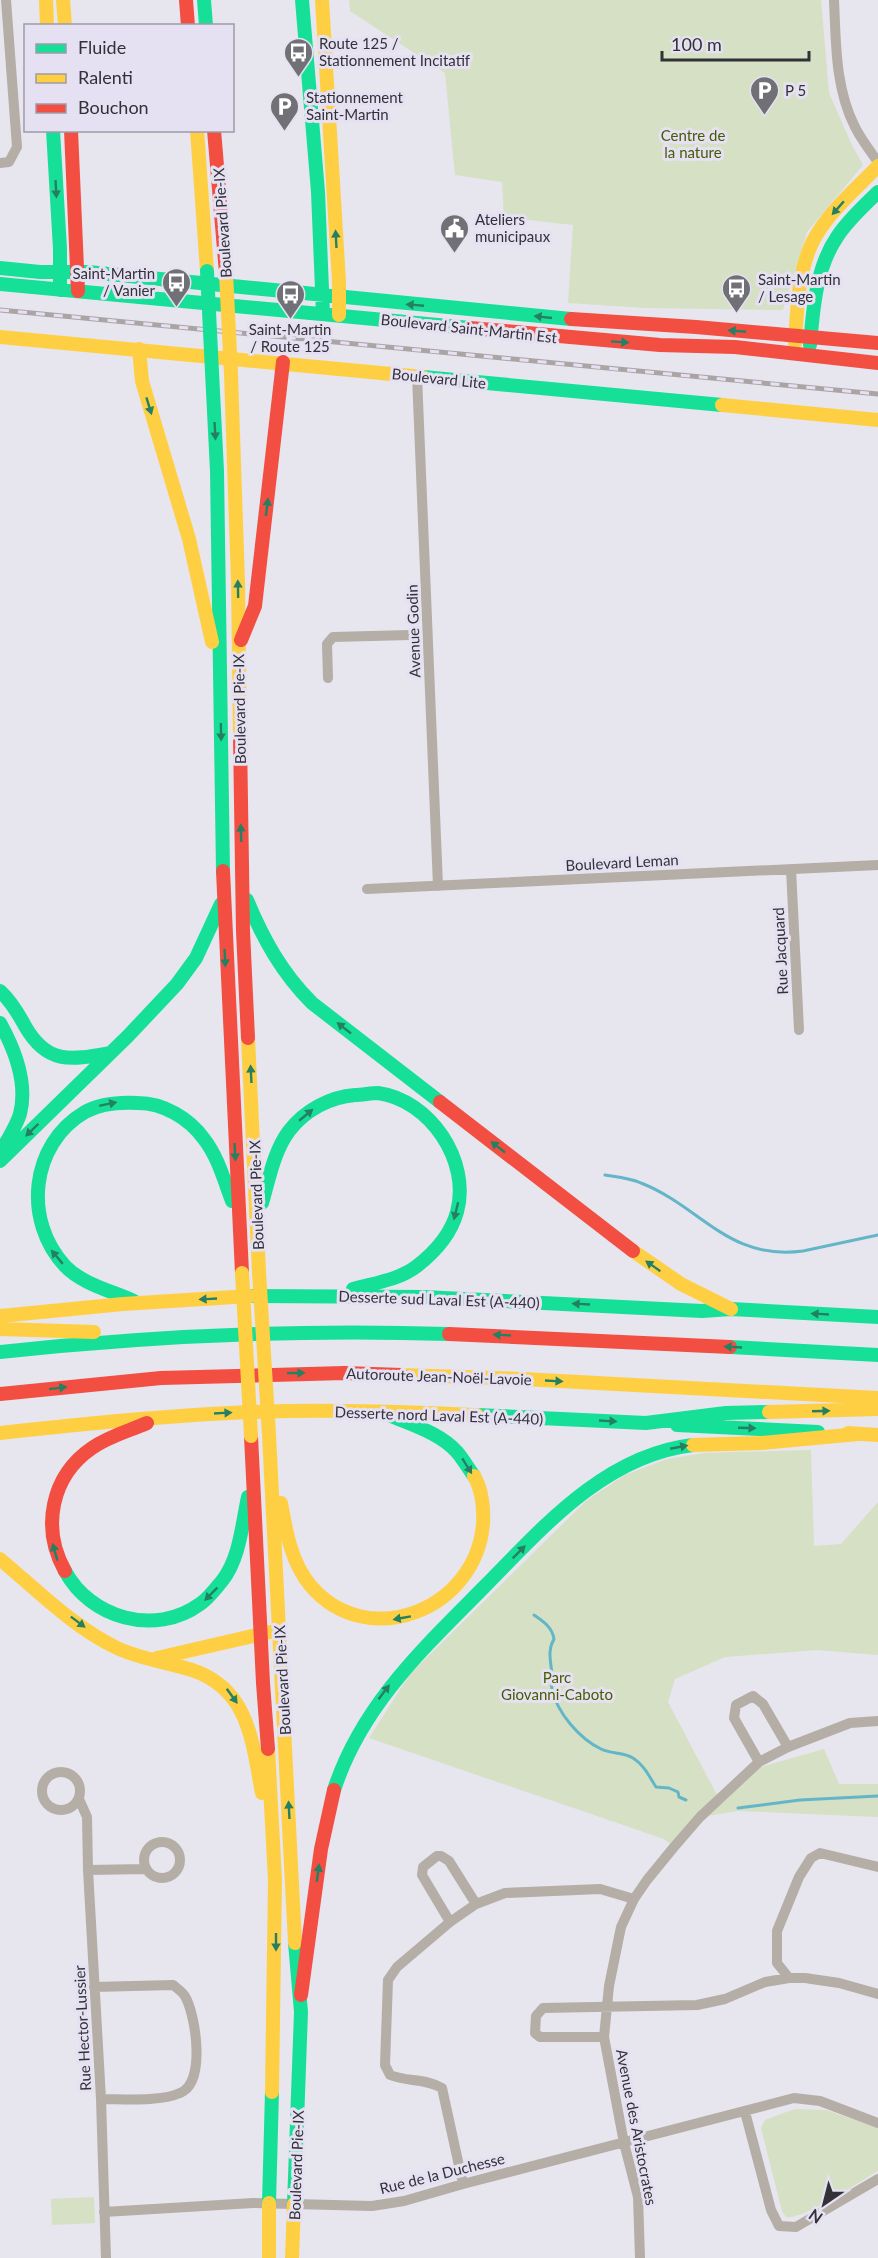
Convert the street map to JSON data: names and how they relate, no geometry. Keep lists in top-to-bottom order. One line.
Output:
{"streets":{"main road":["Boulevard Pie-IX","Boulevard Saint-Martin Est","Boulevard Lite","Desserte sud Laval Est (A-440)","Autoroute Jean-Noël-Lavoie","Desserte nord Laval Est (A-440)"],"street":["Avenue Godin","Boulevard Leman","Rue Jacquard","Rue Hector-Lussier","Avenue des Aristocrates","Rue de la Duchesse"]},"crossings":[["Boulevard Pie-IX","Rue de la Duchesse"],["Boulevard Lite","Avenue Godin"],["Avenue Godin","Boulevard Leman"],["Boulevard Leman","Rue Jacquard"],["Rue Hector-Lussier","Rue de la Duchesse"],["Avenue des Aristocrates","Rue de la Duchesse"]],"parks":["Centre de la nature","Parc Giovanni-Caboto"],"places":{"bus stop":["Route 125 / Stationnement Incitatif","Saint-Martin / Vanier","Saint-Martin / Lesage","Saint-Martin / Route 125"],"parking":["P 5","Stationnement Saint-Martin"],"public building":["Ateliers municipaux"]},"legend":["Fluide","Ralenti","Bouchon"],"scale_bar":"100 m","north":"bottom left"}
